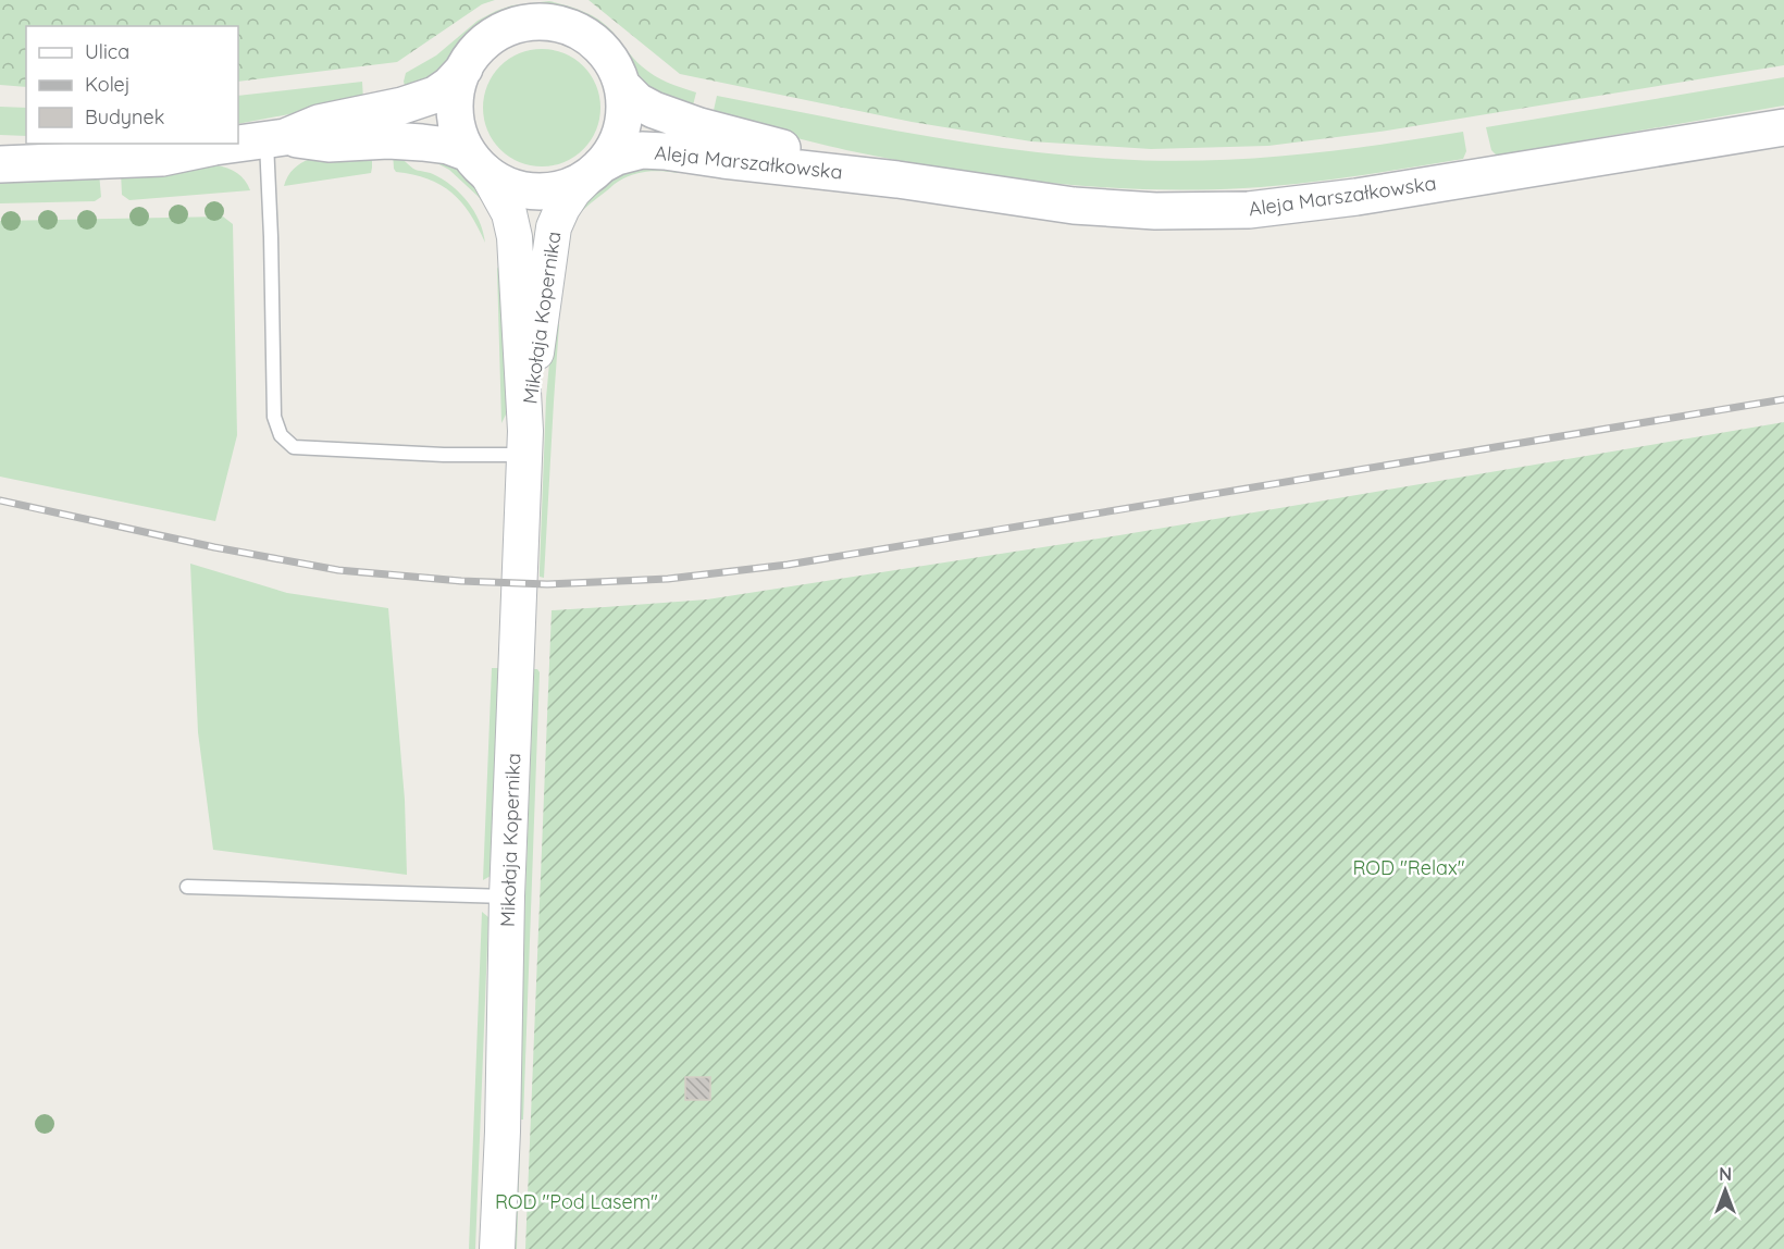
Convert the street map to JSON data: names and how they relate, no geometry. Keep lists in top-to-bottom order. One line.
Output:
{"streets":{"main road":["Aleja Marszałkowska"],"street":["Mikołaja Kopernika"]},"crossings":[["Aleja Marszałkowska","Mikołaja Kopernika"]],"parks":["ROD \"Relax\"","ROD \"Pod Lasem\""],"legend":["Ulica","Kolej","Budynek"],"north":"top"}
